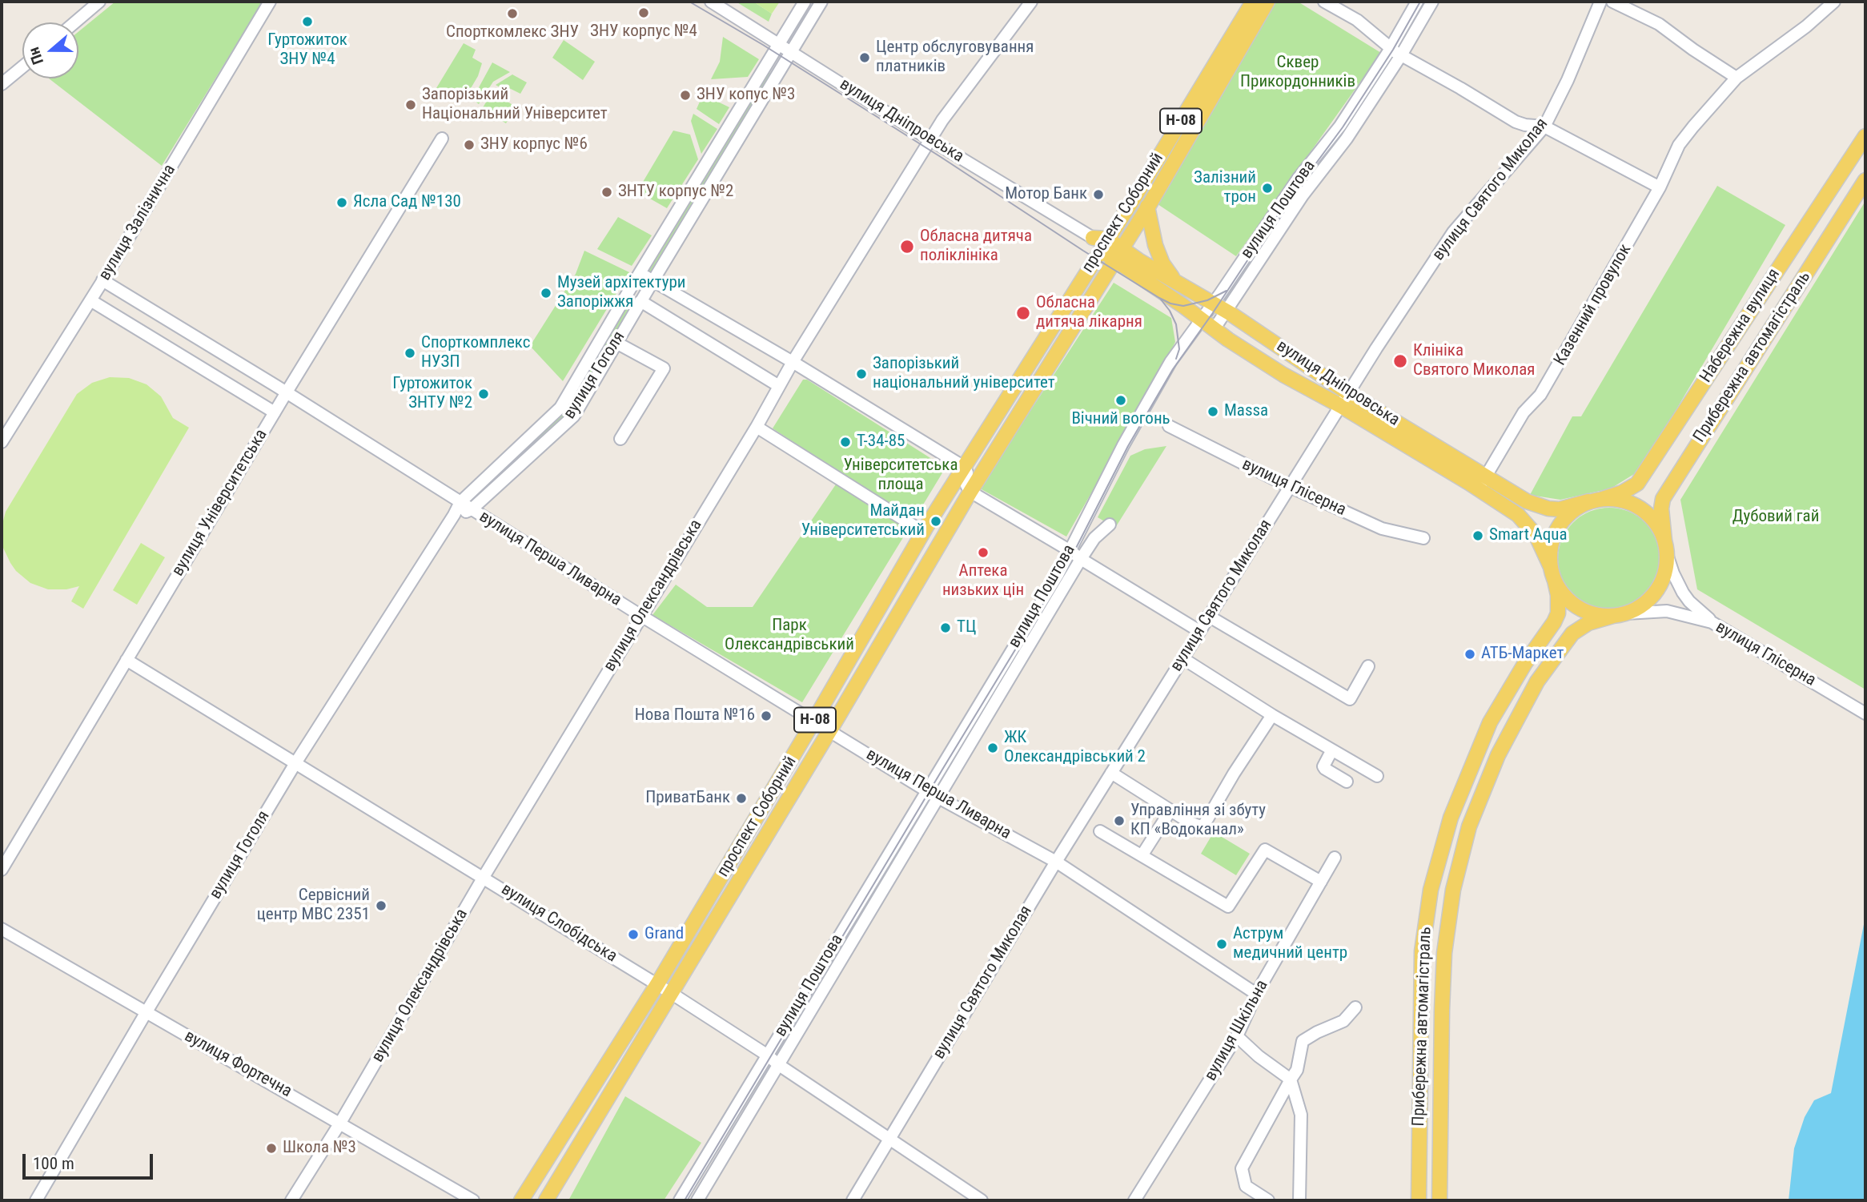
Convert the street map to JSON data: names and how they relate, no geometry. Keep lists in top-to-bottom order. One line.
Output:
{"streets":{"main road":["вулиця Дніпровська","Н-08","проспект Соборний","Набережна вулиця","Прибережна автомагістраль"],"street":["вулиця Святого Миколая","вулиця Поштова","вулиця Залізнична","Казенний провулок","вулиця Гоголя","вулиця Глісерна","вулиця Університетська","вулиця Перша Ливарна","вулиця Олександрівська","вулиця Слобідська","вулиця Шкільна","вулиця Фортечна"]},"crossings":[["вулиця Дніпровська","вулиця Святого Миколая"],["вулиця Дніпровська","вулиця Поштова"],["вулиця Дніпровська","проспект Соборний"],["вулиця Дніпровська","Казенний провулок"],["вулиця Дніпровська","Набережна вулиця"],["вулиця Дніпровська","Прибережна автомагістраль"],["вулиця Дніпровська","вулиця Гоголя"],["вулиця Дніпровська","вулиця Глісерна"],["вулиця Дніпровська","вулиця Олександрівська"],["вулиця Святого Миколая","вулиця Глісерна"],["вулиця Святого Миколая","вулиця Перша Ливарна"],["вулиця Святого Миколая","вулиця Слобідська"],["вулиця Поштова","вулиця Перша Ливарна"],["вулиця Поштова","вулиця Слобідська"],["проспект Соборний","вулиця Перша Ливарна"],["проспект Соборний","вулиця Слобідська"],["вулиця Залізнична","вулиця Перша Ливарна"],["Набережна вулиця","Прибережна автомагістраль"],["Набережна вулиця","вулиця Глісерна"],["Прибережна автомагістраль","вулиця Глісерна"],["вулиця Гоголя","вулиця Перша Ливарна"],["вулиця Гоголя","вулиця Слобідська"],["вулиця Гоголя","вулиця Фортечна"],["вулиця Університетська","вулиця Перша Ливарна"],["вулиця Університетська","вулиця Слобідська"],["вулиця Перша Ливарна","вулиця Олександрівська"],["вулиця Перша Ливарна","вулиця Шкільна"],["вулиця Олександрівська","вулиця Слобідська"],["вулиця Олександрівська","вулиця Фортечна"]],"parks":["Сквер Прикордонників","Університетська площа","Дубовий гай","Парк Олександрівський"],"places":["ЗНУ корпус №4","Спорткомлекс ЗНУ","Гуртожиток ЗНУ №4","Центр обслуговування платників","ЗНУ копус №3","Запорізький Національний Університет","ЗНУ корпус №6","Залізний трон","ЗНТУ корпус №2","Мотор Банк","Ясла Сад №130","Обласна дитяча поліклініка","Музей архітектури Запоріжжя","Обласна дитяча лікарня","Спорткомплекс НУЗП","Клініка Святого Миколая","Запорізький національний університет","Гуртожиток ЗНТУ №2","Вічний вогонь","Massa","Т-34-85","Майдан Університетський","Smart Aqua","Аптека низьких цін","ТЦ","АТБ-Маркет","Нова Пошта №16","ЖК Олександрівський 2","ПриватБанк","Управлiння зi збуту КП «Водоканал»","Сервісний центр МВС 2351","Grand","Аструм медичний центр","Школа №3"],"scale_bar":"100 m","north":"left"}
